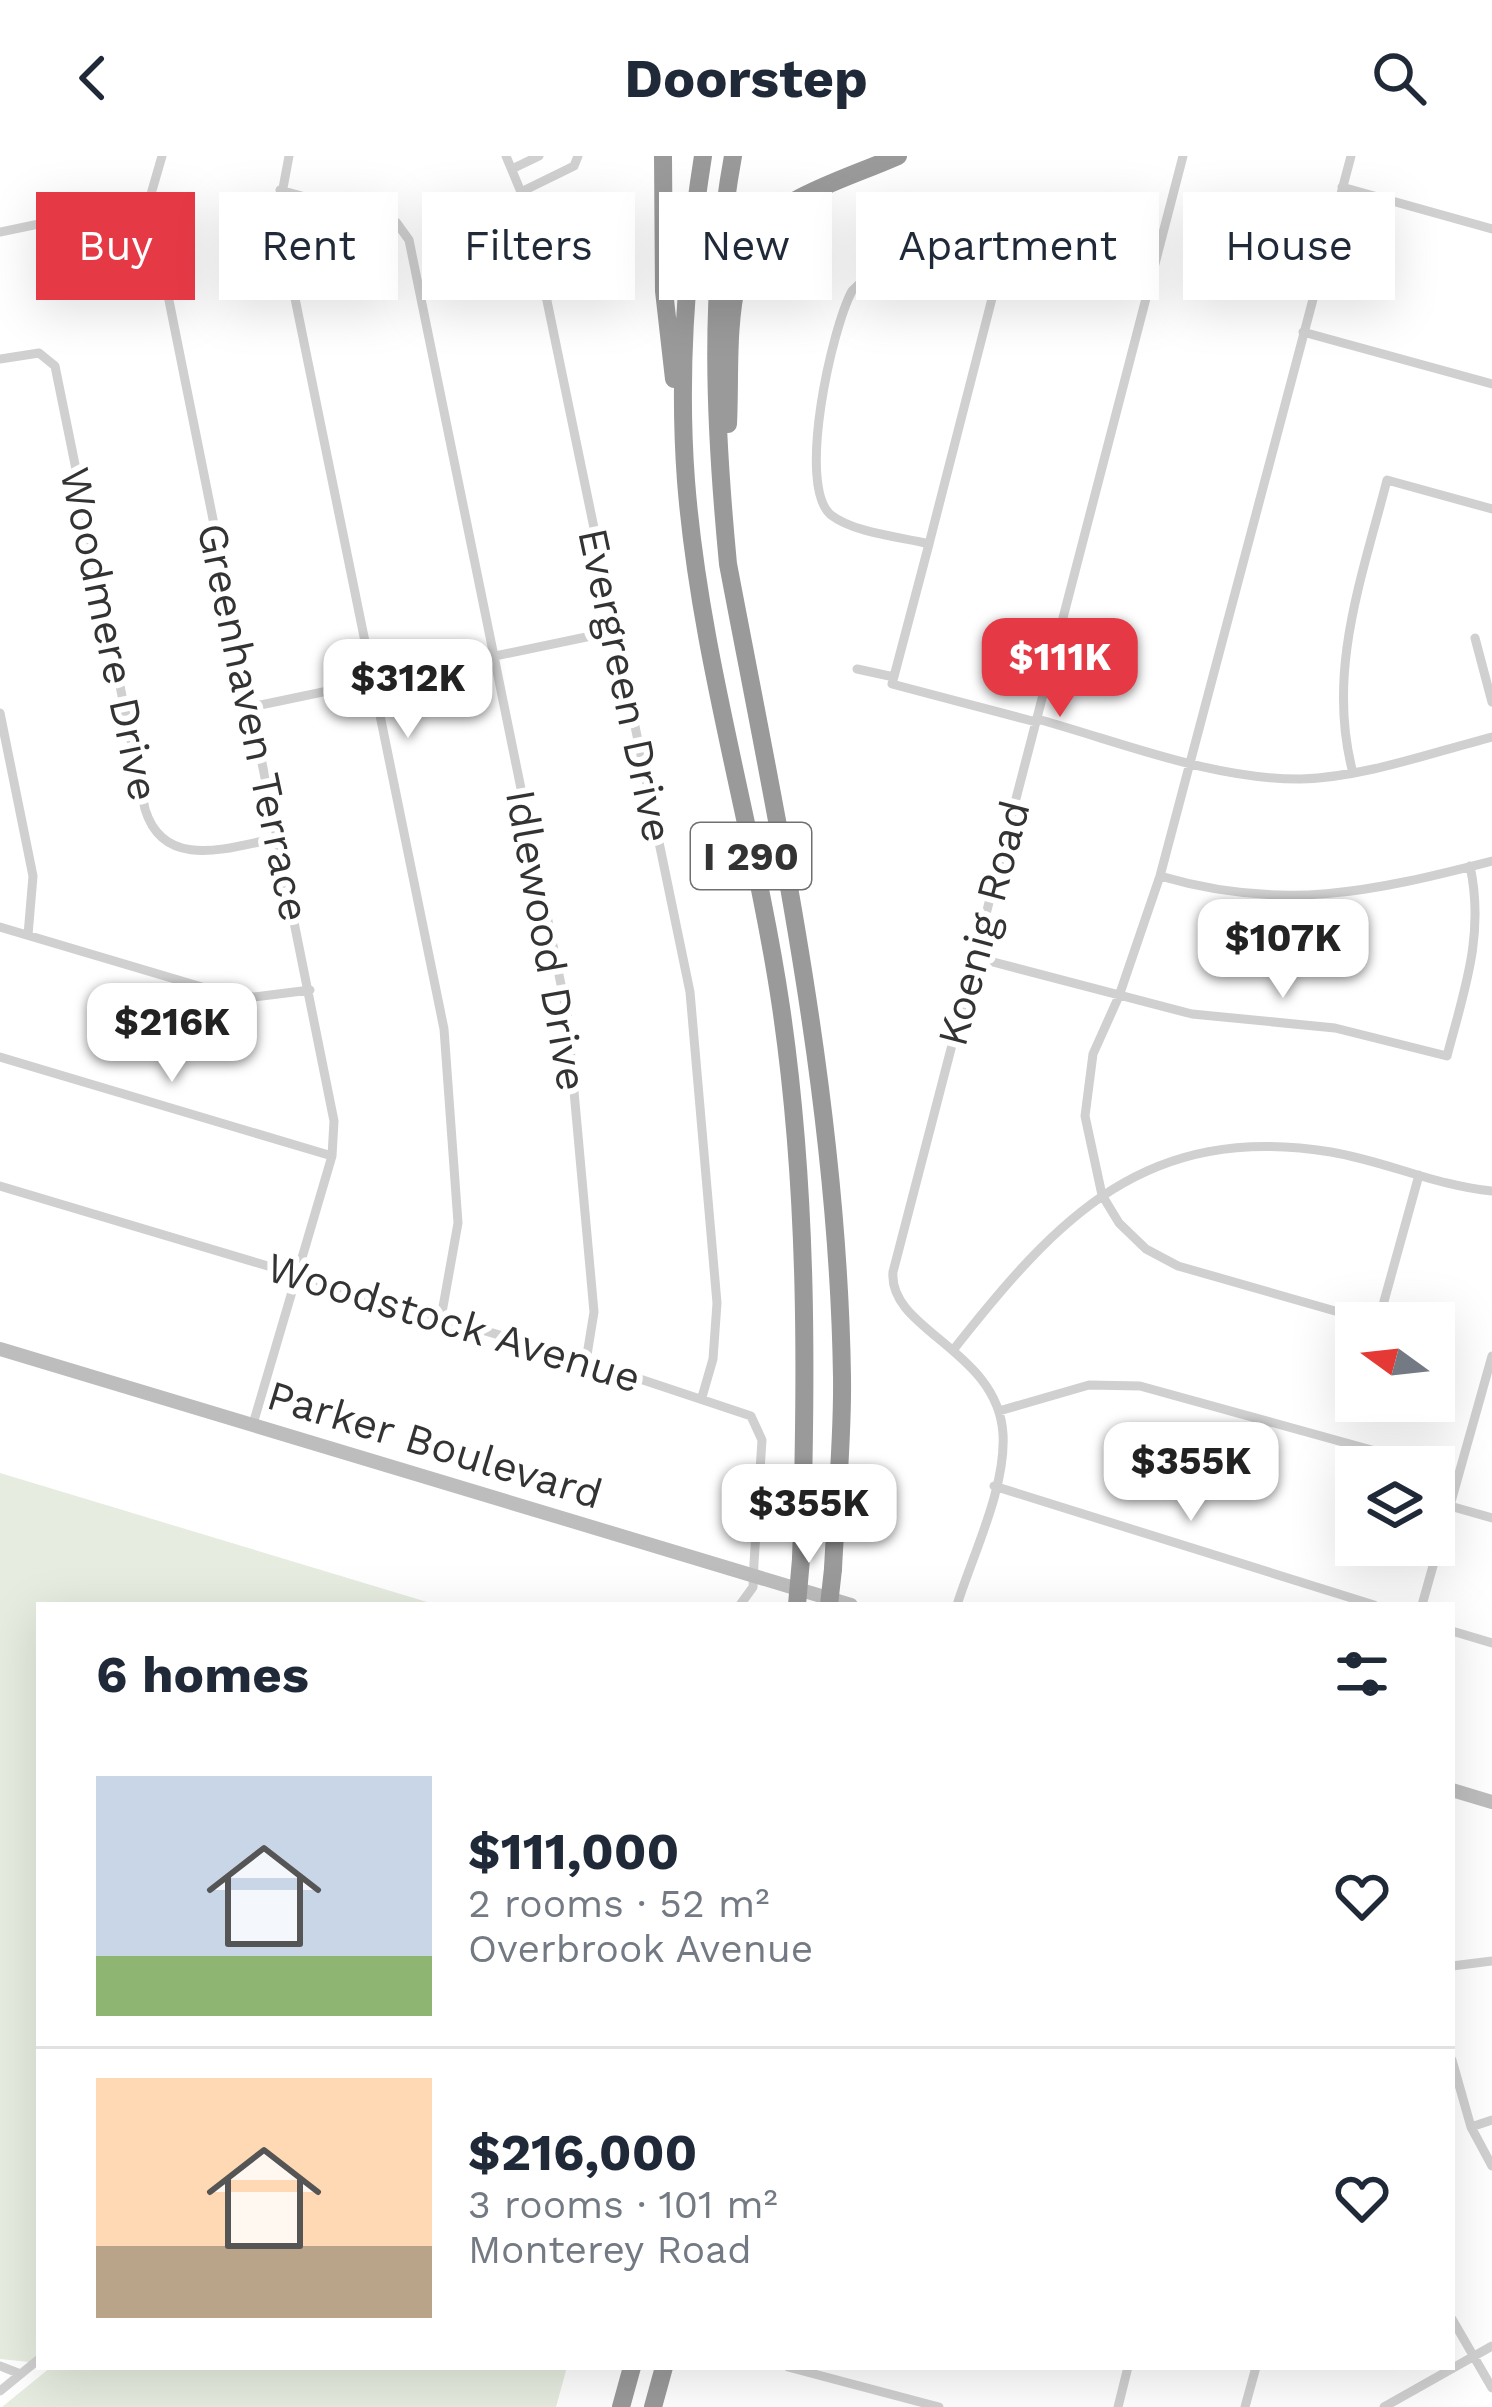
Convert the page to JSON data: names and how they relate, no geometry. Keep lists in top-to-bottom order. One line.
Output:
{"streets":{"highway":["I 290"],"street":["Woodmere Drive","Evergreen Drive","Greenhaven Terrace","Koenig Road","Idlewood Drive","Woodstock Avenue","Parker Boulevard"]},"crossings":[["Woodmere Drive","Greenhaven Terrace"],["Evergreen Drive","Woodstock Avenue"],["Greenhaven Terrace","Woodstock Avenue"],["Greenhaven Terrace","Parker Boulevard"],["Idlewood Drive","Woodstock Avenue"],["Woodstock Avenue","Parker Boulevard"]],"north":"left","page":{"header":"Doorstep","chip":["Buy","Rent","Filters","New","Apartment","House"],"price":["$111K","$312K","$107K","$216K","$355K","$355K"],"heading":"6 homes","list":[{"name":"$111,000","note":"2 rooms · 52 m² · Overbrook Avenue"},{"name":"$216,000","note":"3 rooms · 101 m² · Monterey Road"}]}}
